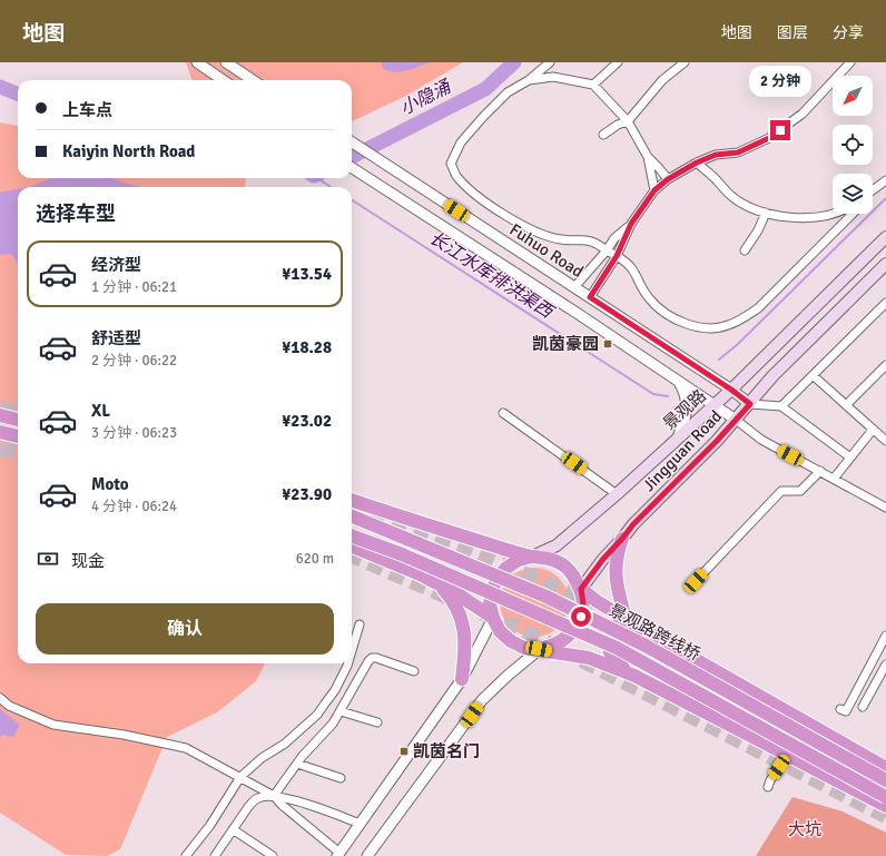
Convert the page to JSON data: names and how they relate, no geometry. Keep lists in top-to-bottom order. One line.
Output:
{"streets":{"highway":["景观路跨线桥"],"main road":["景观路","Jingguan Road"],"street":["Fuhuo Road"]},"crossings":[["Fuhuo Road","景观路"],["Fuhuo Road","Jingguan Road"],["景观路","Jingguan Road"]],"water":["小隐涌","长江水库排洪渠西"],"parks":["大坑"],"places":{"transit":["凯茵豪园","凯茵名门"]},"north":"bottom left","page":{"header":"地图","nav":["地图","图层","分享"],"bubble":"2 分钟","banner":["上车点","Kaiyin North Road"],"heading":"选择车型","list":[{"name":"经济型","note":"1 分钟 · 06:21","value":"¥13.54"},{"name":"舒适型","note":"2 分钟 · 06:22","value":"¥18.28"},{"name":"XL","note":"3 分钟 · 06:23","value":"¥23.02"},{"name":"Moto","note":"4 分钟 · 06:24","value":"¥23.90"}],"pay":["现金","620 m"],"buttons":"确认"}}
